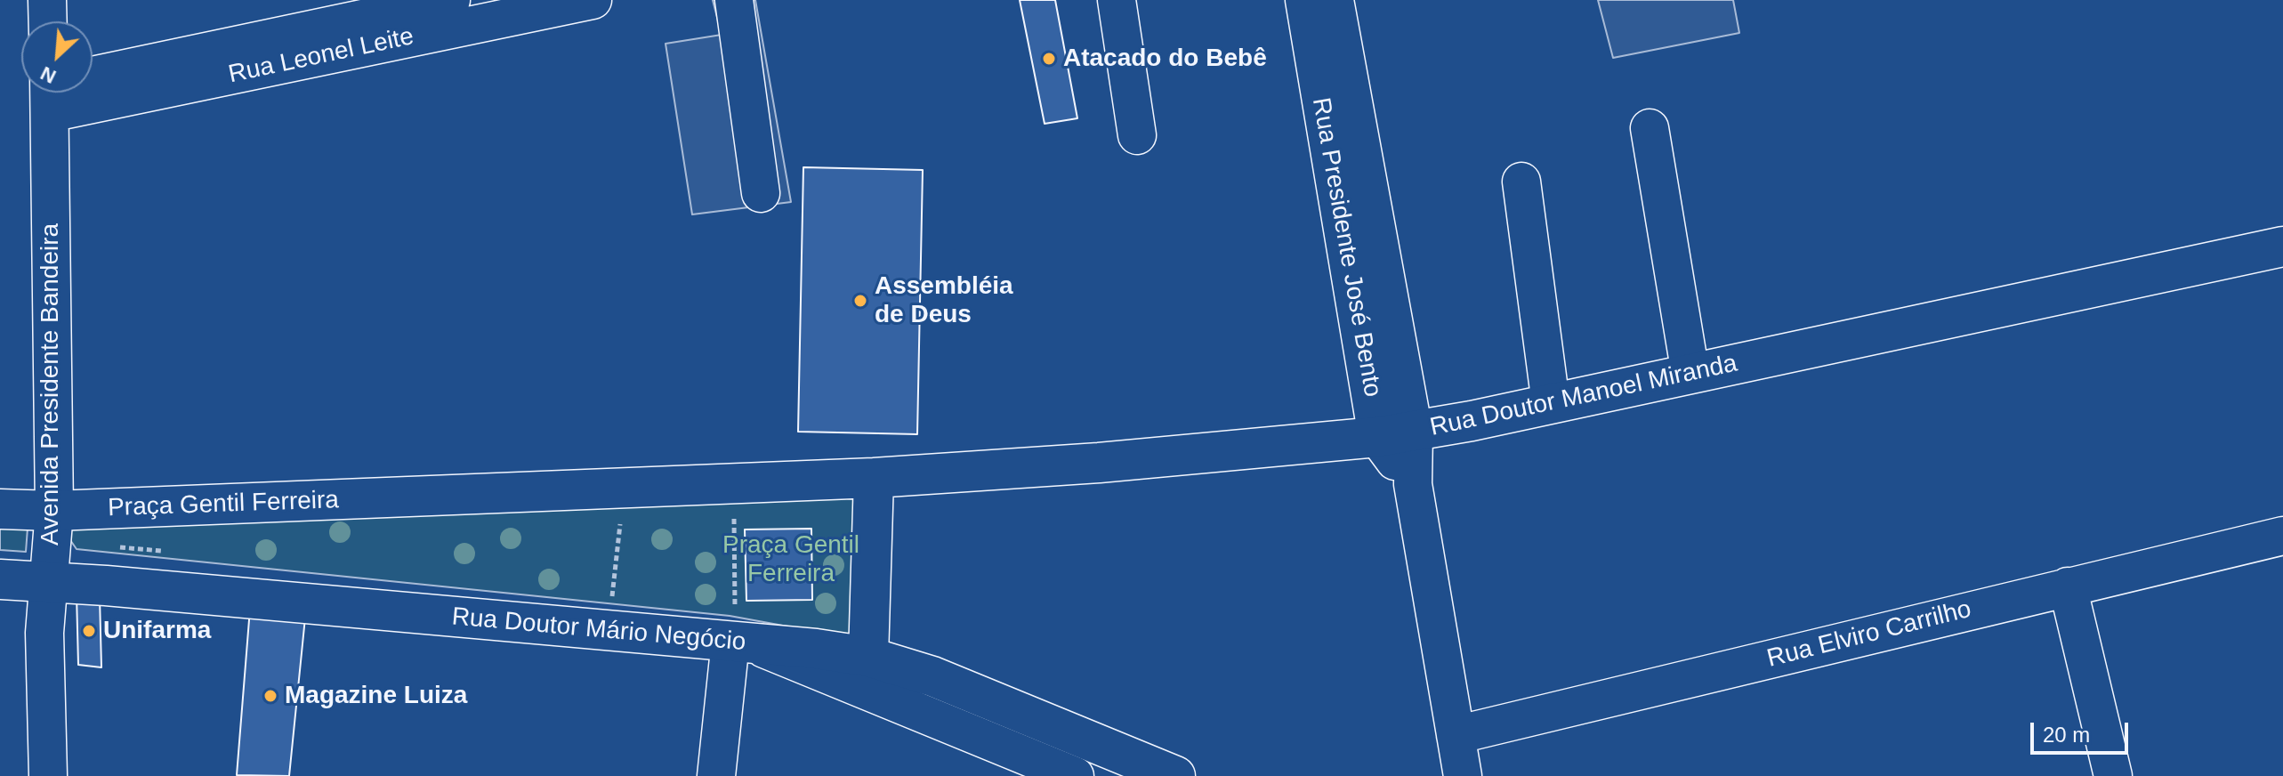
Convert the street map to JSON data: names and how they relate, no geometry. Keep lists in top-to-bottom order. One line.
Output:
{"streets":{"main road":["Rua Doutor Manoel Miranda","Praça Gentil Ferreira","Rua Doutor Mário Negócio"],"street":["Rua Leonel Leite","Rua Presidente José Bento","Avenida Presidente Bandeira","Rua Elviro Carrilho"]},"crossings":[["Rua Presidente José Bento","Rua Doutor Manoel Miranda"],["Rua Presidente José Bento","Rua Elviro Carrilho"],["Avenida Presidente Bandeira","Praça Gentil Ferreira"],["Avenida Presidente Bandeira","Rua Doutor Mário Negócio"],["Rua Doutor Manoel Miranda","Praça Gentil Ferreira"]],"parks":["Praça Gentil Ferreira"],"places":["Atacado do Bebê","Assembléia de Deus","Unifarma","Magazine Luiza"],"scale_bar":"20 m","north":"bottom left"}
